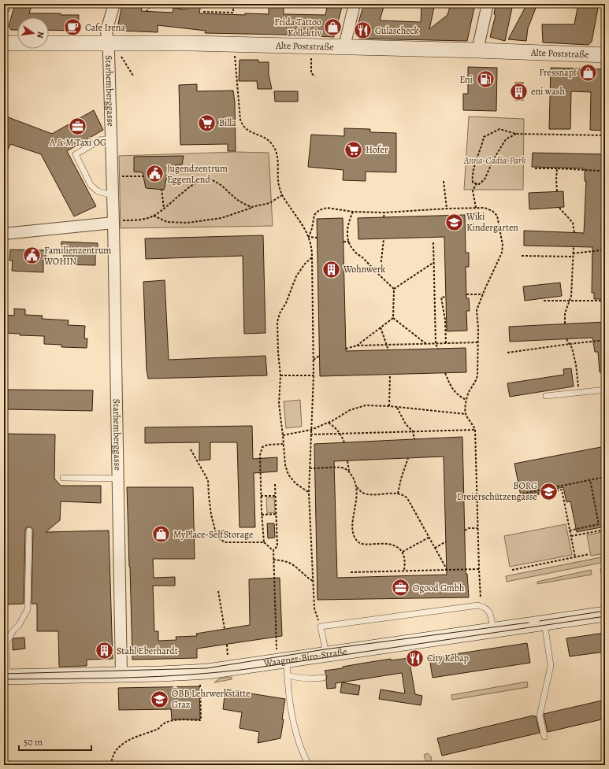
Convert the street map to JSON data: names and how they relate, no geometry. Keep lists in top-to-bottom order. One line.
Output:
{"streets":{"street":["Alte Poststraße","Starhemberggasse","Waagner-Biro-Straße"]},"crossings":[["Alte Poststraße","Starhemberggasse"],["Starhemberggasse","Waagner-Biro-Straße"]],"parks":["Anna-Cadia-Park"],"places":{"cafe":["Cafe Irena"],"shop":["Frida Tattoo Kollektiv","Fressnapf","MyPlace-SelfStorage"],"restaurant":["Gulascheck","City Kebap"],"fuel station":["Eni"],"building":["eni wash","Wohnwerk","Stahl Eberhardt"],"supermarket":["Billa","Hofer"],"office":["A & M Taxi OG","Ogood Gmbh"],"public building":["Jugendzentrum EggenLend","Familienzentrum WOHIN"],"school or university":["Wiki Kindergarten","BORG Dreierschützengasse","ÖBB Lehrwerkstätte Graz"]},"scale_bar":"50 m","north":"right"}
